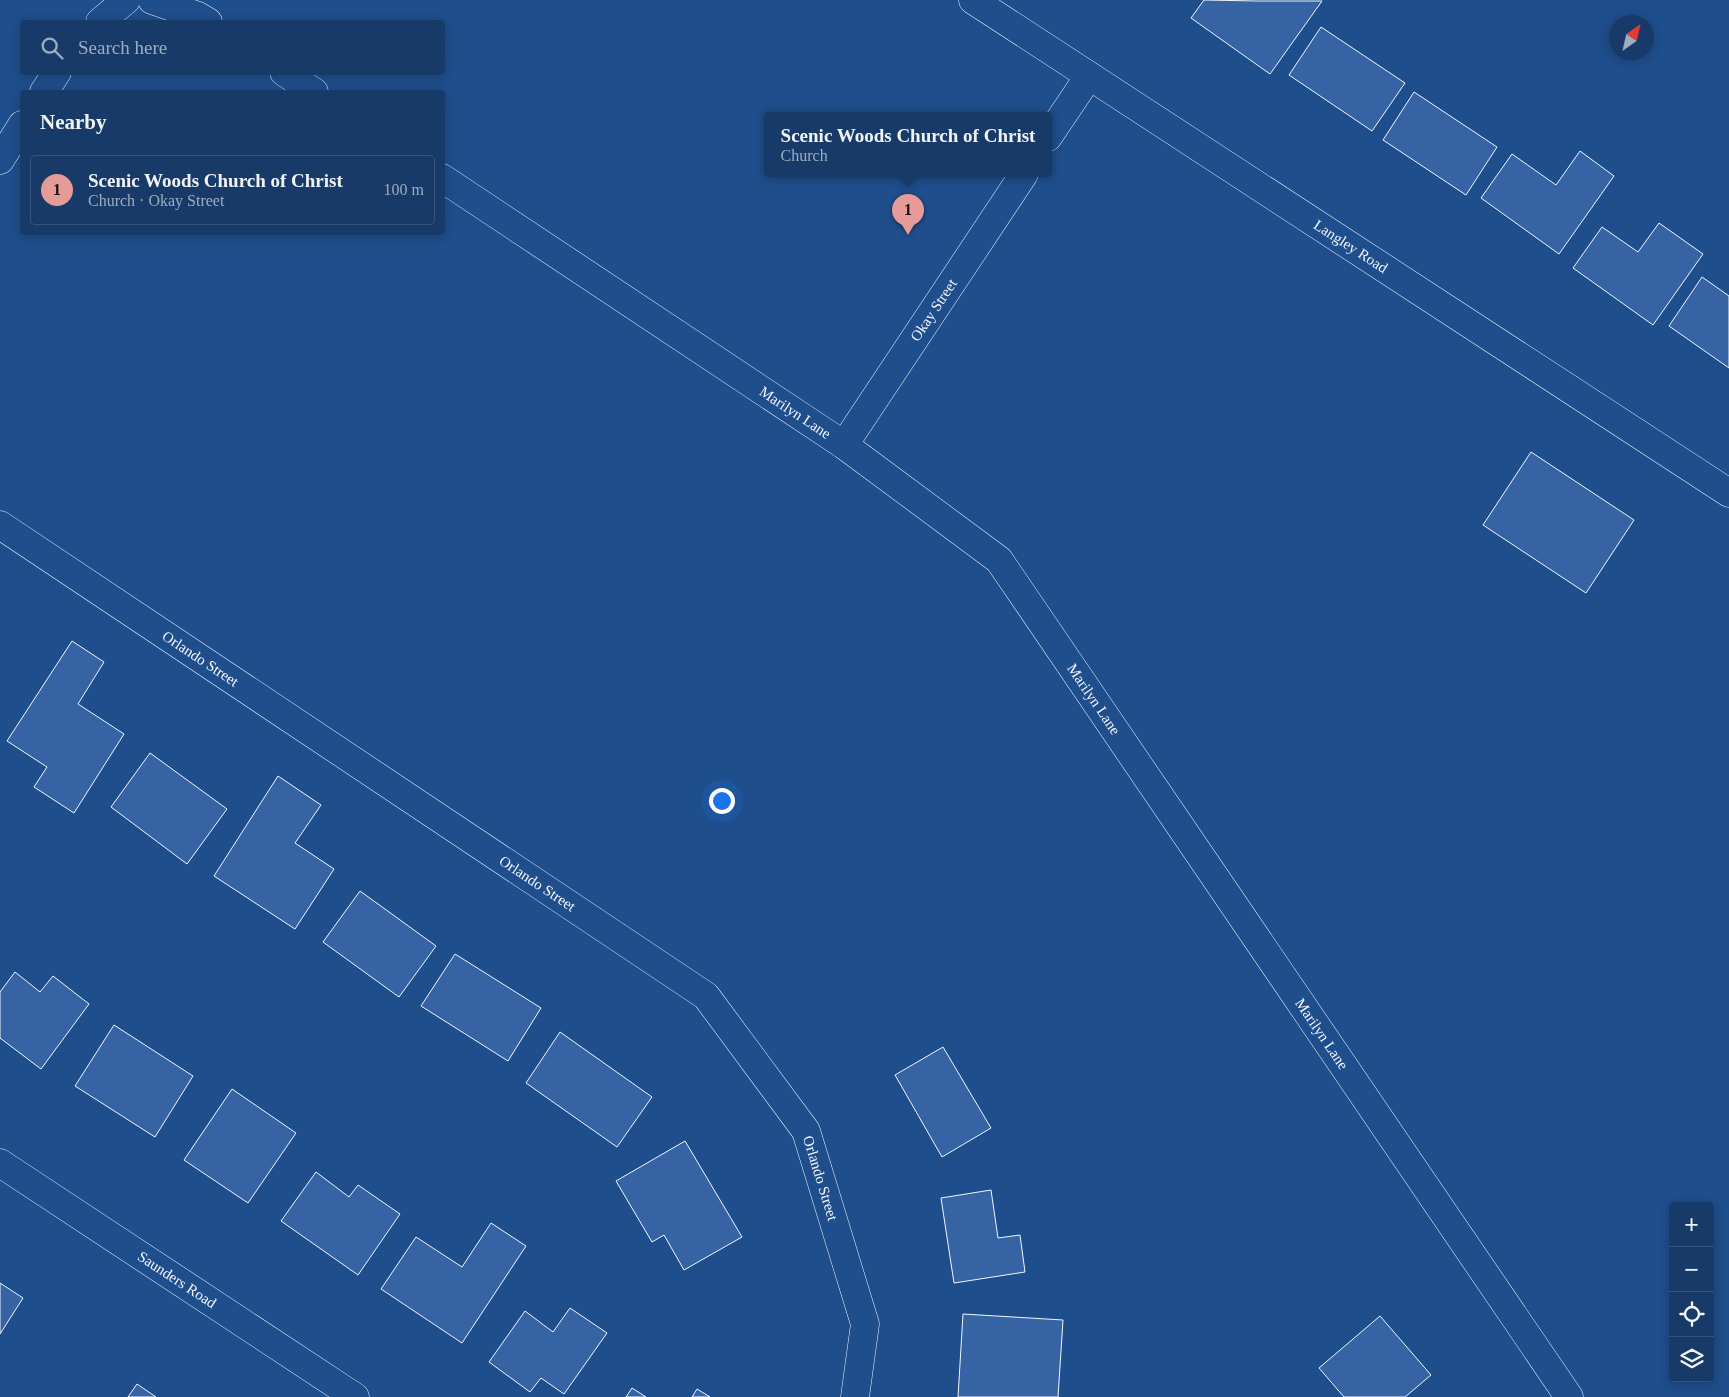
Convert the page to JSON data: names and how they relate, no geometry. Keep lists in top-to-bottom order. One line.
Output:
{"streets":{"street":["Langley Road","Okay Street","Marilyn Lane","Orlando Street","Saunders Road"]},"crossings":[["Okay Street","Marilyn Lane"]],"north":"top right","page":{"search":"Search here","heading":"Nearby","popup":["Scenic Woods Church of Christ","Church"],"list":[{"mark":"1","name":"Scenic Woods Church of Christ","note":"Church · Okay Street","value":"100 m"}],"pins":"1","map_buttons":["+","−"]}}
